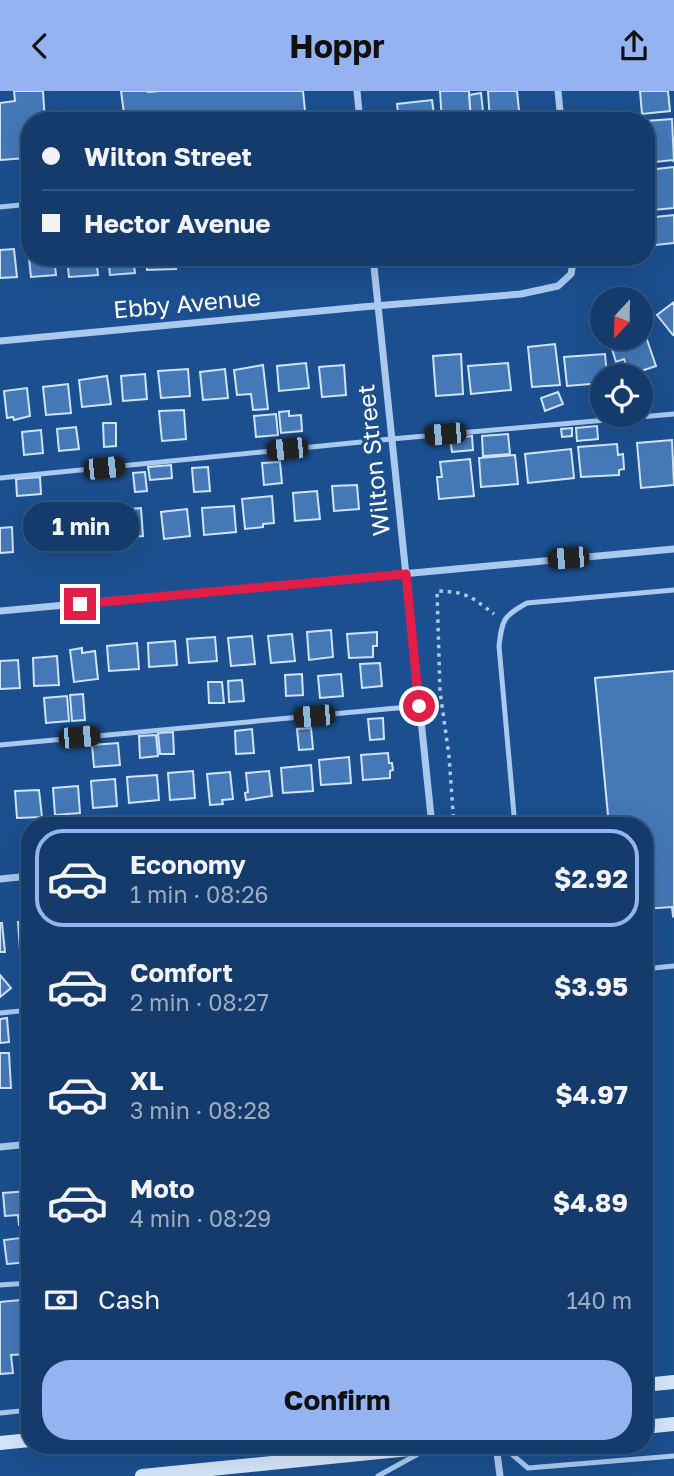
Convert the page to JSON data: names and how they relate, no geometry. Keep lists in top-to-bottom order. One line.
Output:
{"streets":{"street":["Ebby Avenue","Wilton Street"]},"crossings":[["Ebby Avenue","Wilton Street"]],"north":"bottom","page":{"header":"Hoppr","banner":["Wilton Street","Hector Avenue"],"bubble":"1 min","list":[{"name":"Economy","note":"1 min · 08:26","value":"$2.92"},{"name":"Comfort","note":"2 min · 08:27","value":"$3.95"},{"name":"XL","note":"3 min · 08:28","value":"$4.97"},{"name":"Moto","note":"4 min · 08:29","value":"$4.89"}],"pay":["Cash","140 m"],"buttons":"Confirm"}}
